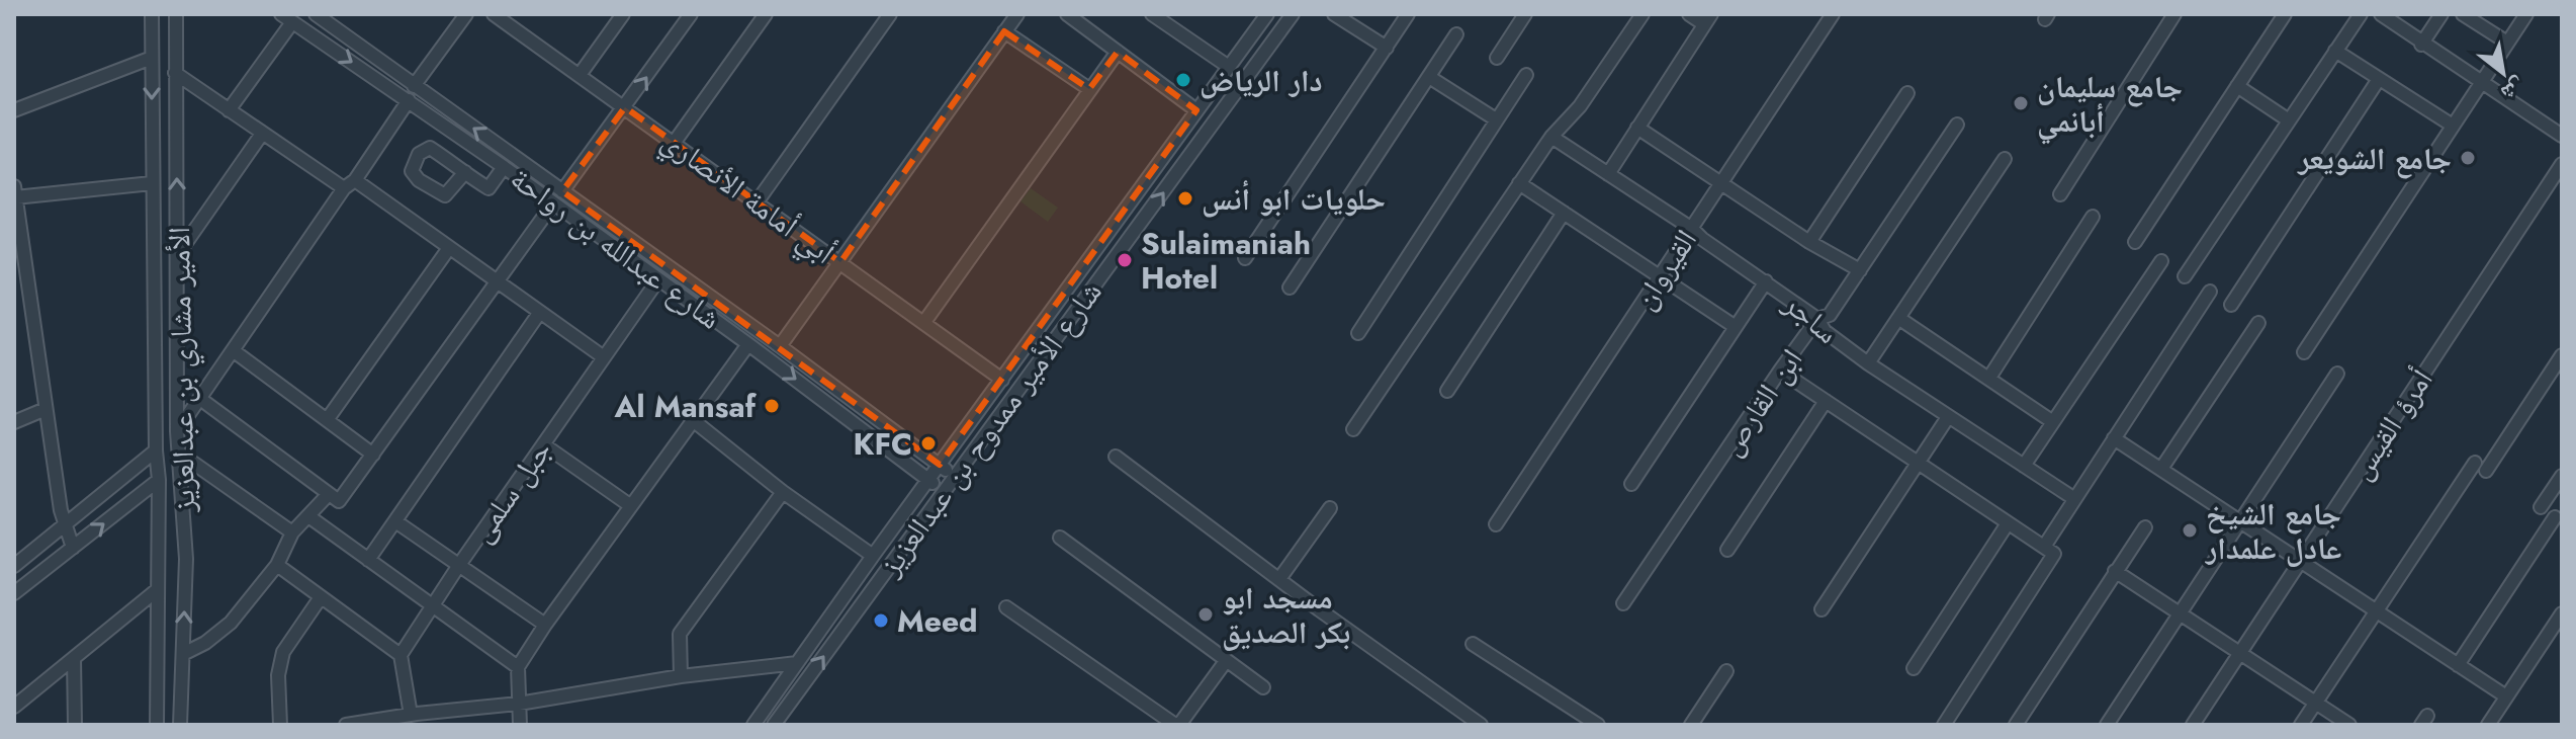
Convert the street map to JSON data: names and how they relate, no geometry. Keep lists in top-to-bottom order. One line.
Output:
{"streets":{"street":["أبي أمامة الأنصاري","شارع عبدالله بن رواحة","القيروان","ساجر","الأمير مشاري بن عبدالعزيز","ابن القارص","أمرؤ القيس","شارع الأمير ممدوح بن عبدالعزيز","جبل سلمى"]},"crossings":[["أبي أمامة الأنصاري","شارع الأمير ممدوح بن عبدالعزيز"],["شارع عبدالله بن رواحة","شارع الأمير ممدوح بن عبدالعزيز"],["شارع عبدالله بن رواحة","جبل سلمى"],["القيروان","ساجر"],["ساجر","ابن القارص"]],"places":["دار الرياض","جامع سليمان أبانمي","جامع الشويعر","حلويات ابو أنس","Sulaimaniah Hotel","Al Mansaf","KFC","جامع الشيخ عادل علمدار","مسجد ابو بكر الصديق","Meed"],"north":"bottom right"}
